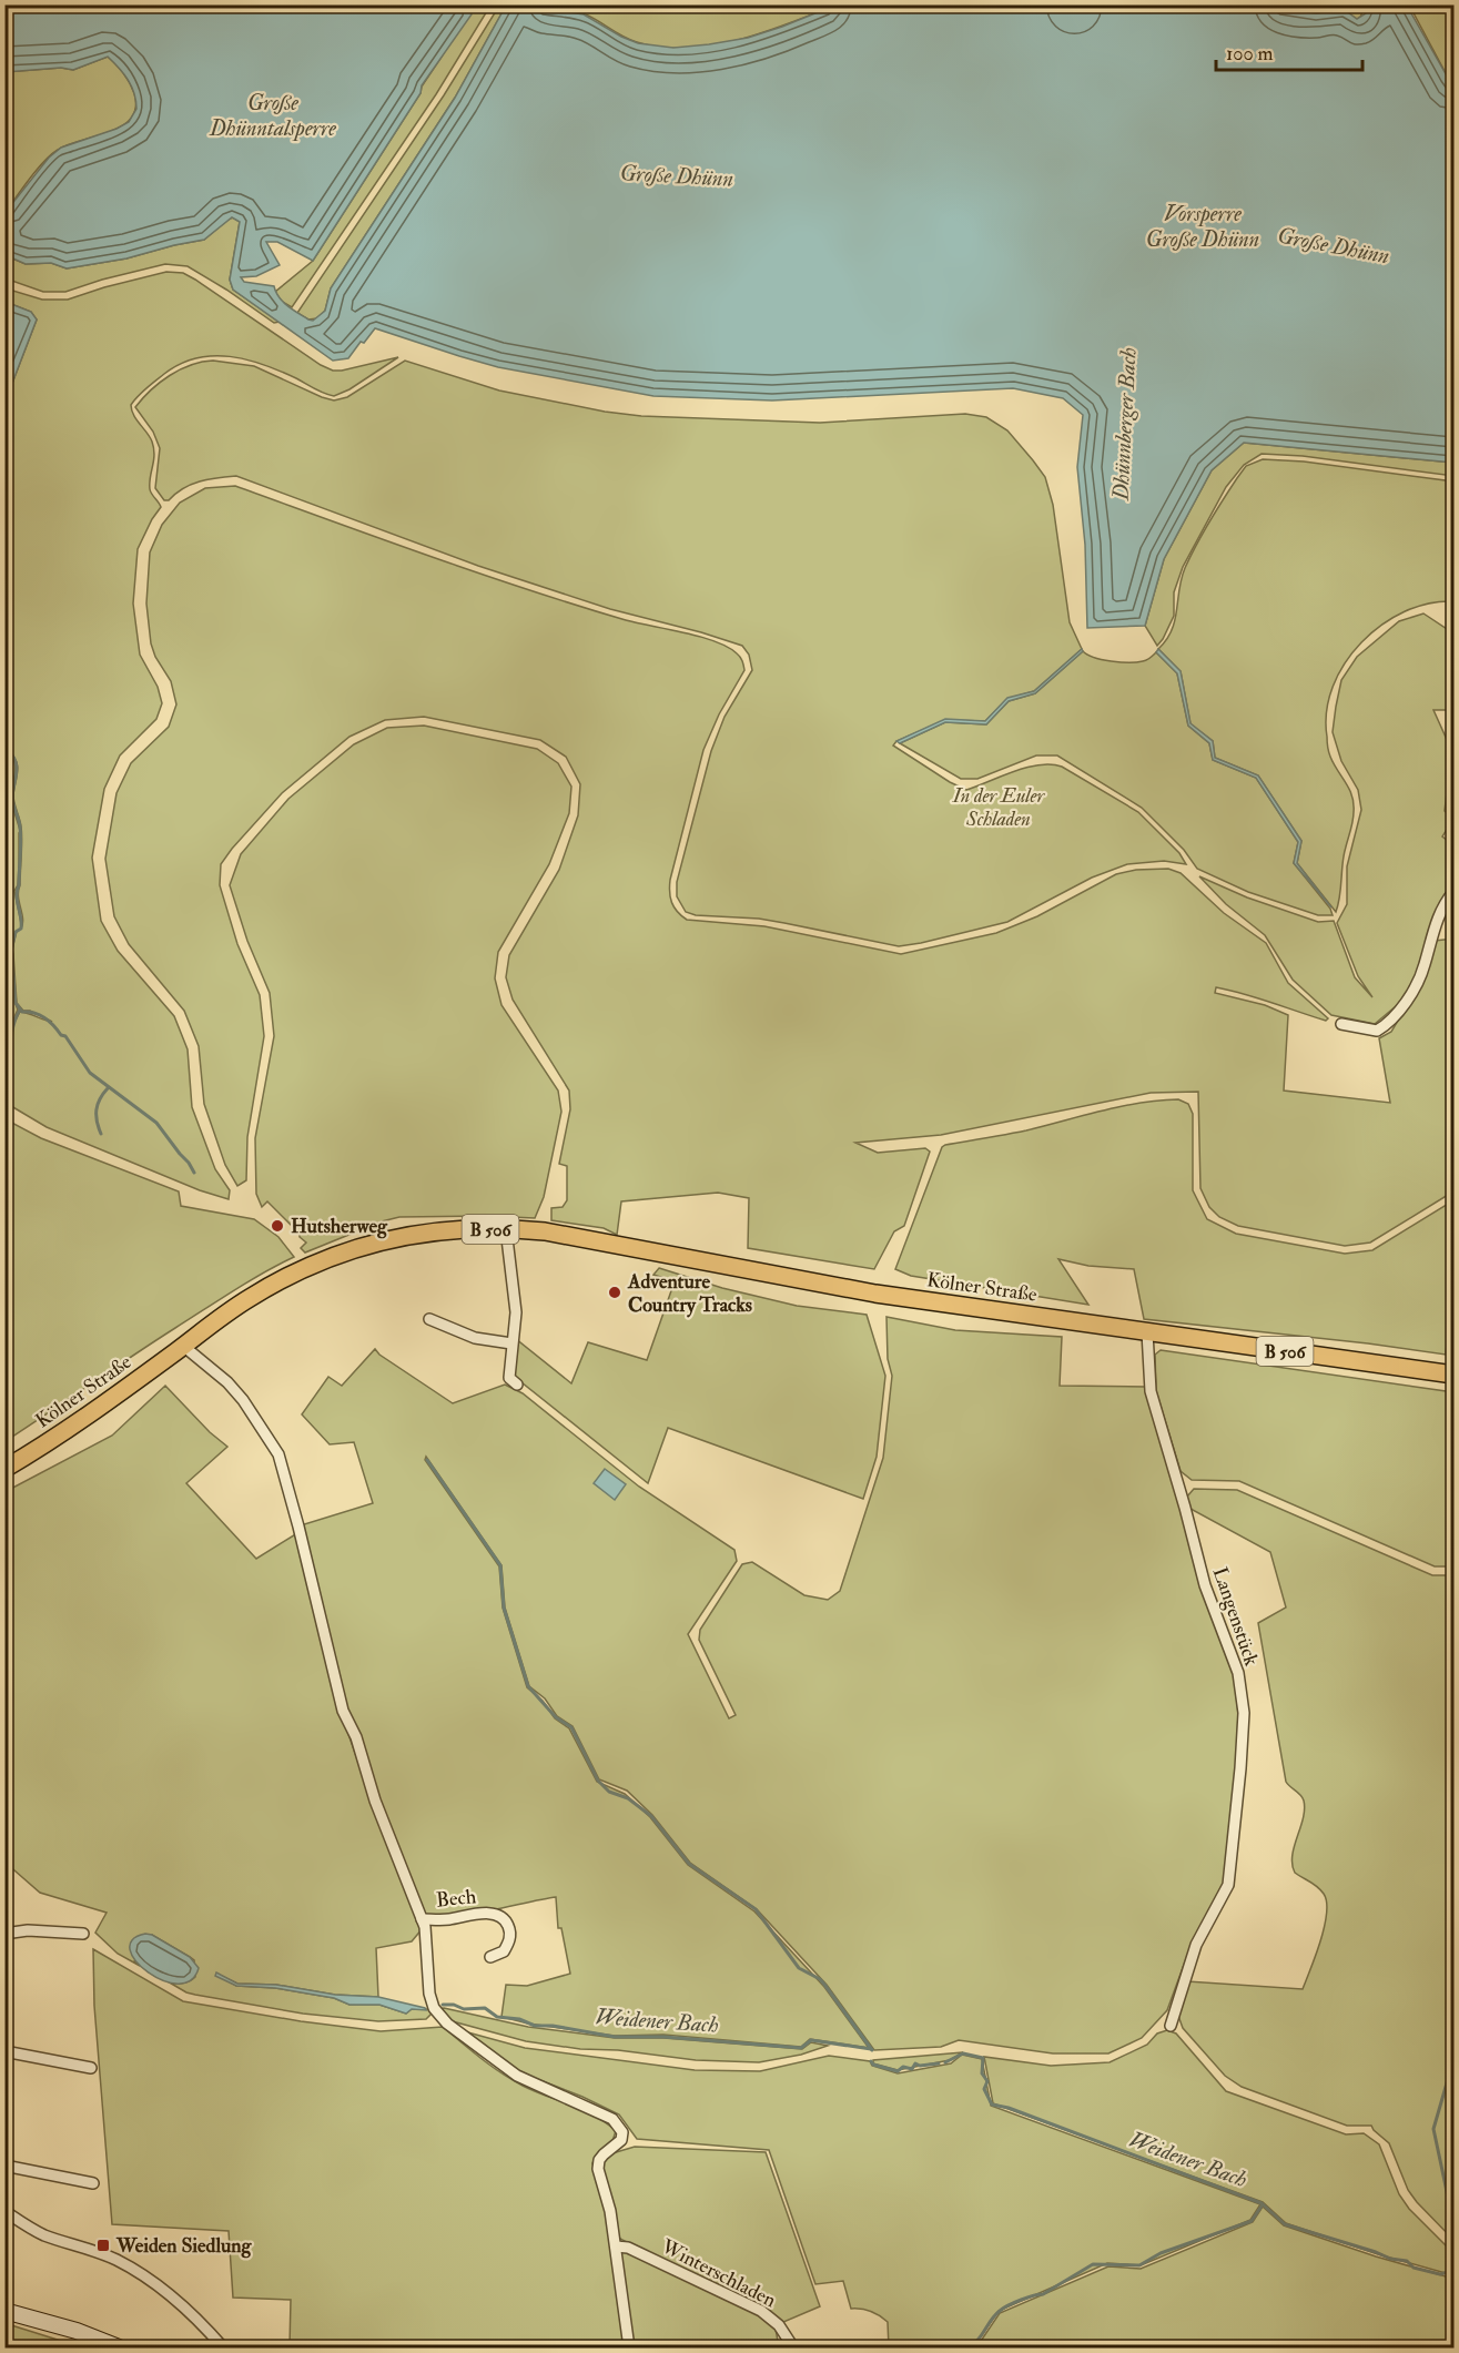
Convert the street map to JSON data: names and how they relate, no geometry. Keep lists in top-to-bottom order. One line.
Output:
{"streets":{"main road":["B 506","Kölner Straße"],"street":["Langenstück","Bech","Winterschladen"]},"crossings":[["Kölner Straße","Langenstück"],["Bech","Winterschladen"]],"water":["Große Dhünntalsperre","Große Dhünn","Vorsperre Große Dhünn","Dhünnberger Bach","Weidener Bach"],"parks":["In der Euler Schladen"],"places":{"other":["Hutsherweg","Adventure Country Tracks"],"transit":["Weiden Siedlung"]},"scale_bar":"100 m"}
